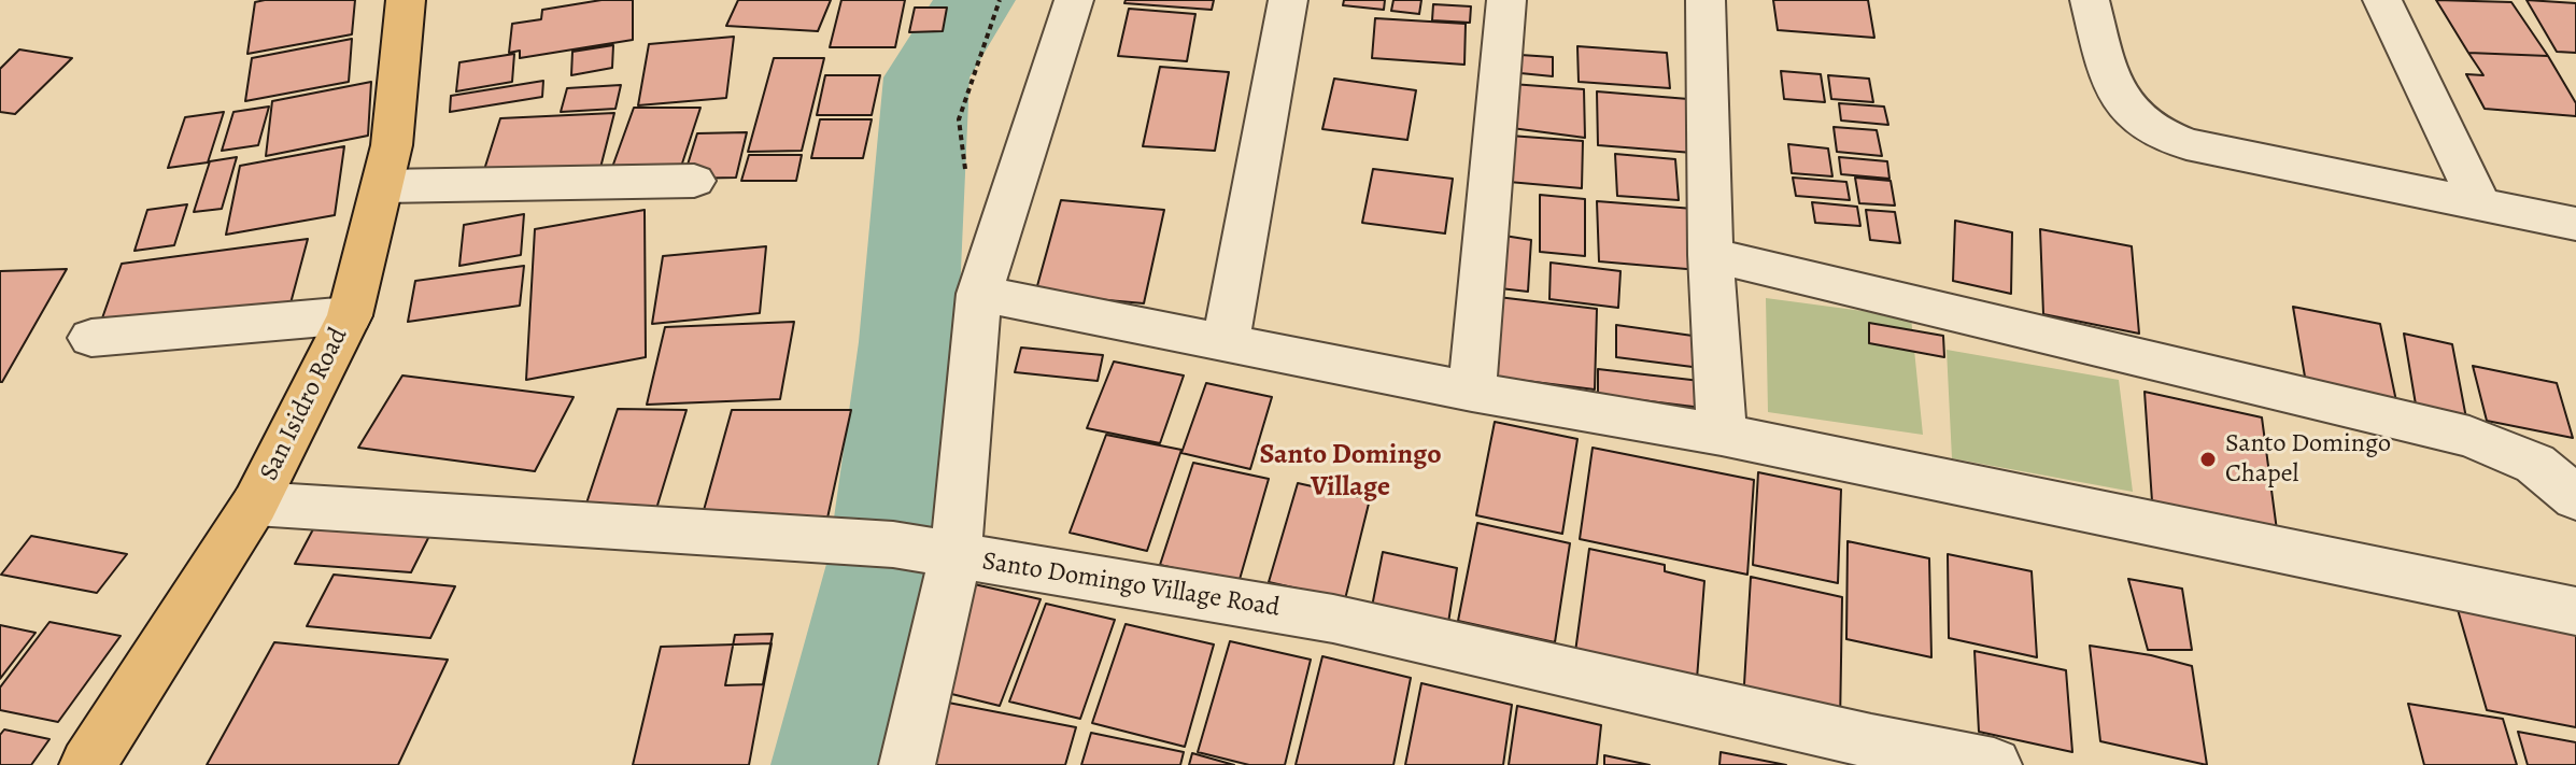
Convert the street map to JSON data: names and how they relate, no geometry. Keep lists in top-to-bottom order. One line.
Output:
{"streets":{"main road":["San Isidro Road"],"street":["Santo Domingo Village Road"]},"crossings":[["San Isidro Road","Santo Domingo Village Road"]],"districts":["Santo Domingo Village"],"places":["Santo Domingo Chapel"]}
